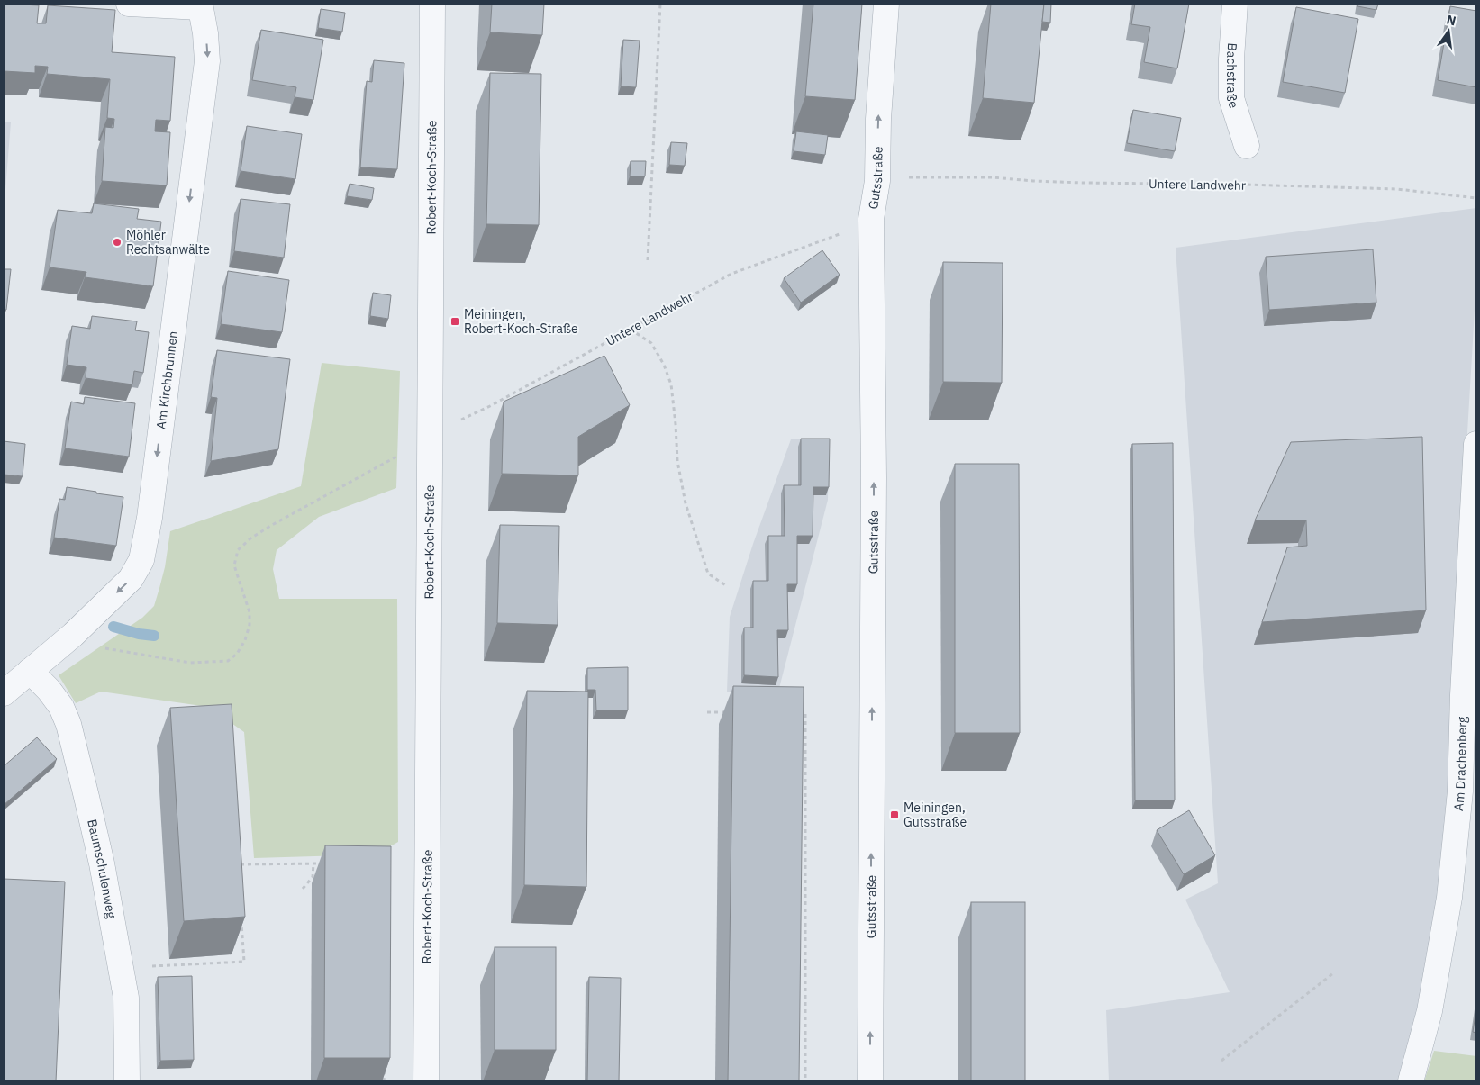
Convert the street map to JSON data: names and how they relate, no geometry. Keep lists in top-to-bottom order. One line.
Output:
{"streets":{"street":["Bachstraße","Gutsstraße","Robert-Koch-Straße","Am Kirchbrunnen","Am Drachenberg","Baumschulenweg"],"path":["Untere Landwehr"]},"crossings":[["Am Kirchbrunnen","Baumschulenweg"]],"one_way":["Gutsstraße","Am Kirchbrunnen"],"places":{"other":["Möhler Rechtsanwälte"],"transit":["Meiningen, Robert-Koch-Straße","Meiningen, Gutsstraße"]},"north":"top"}
